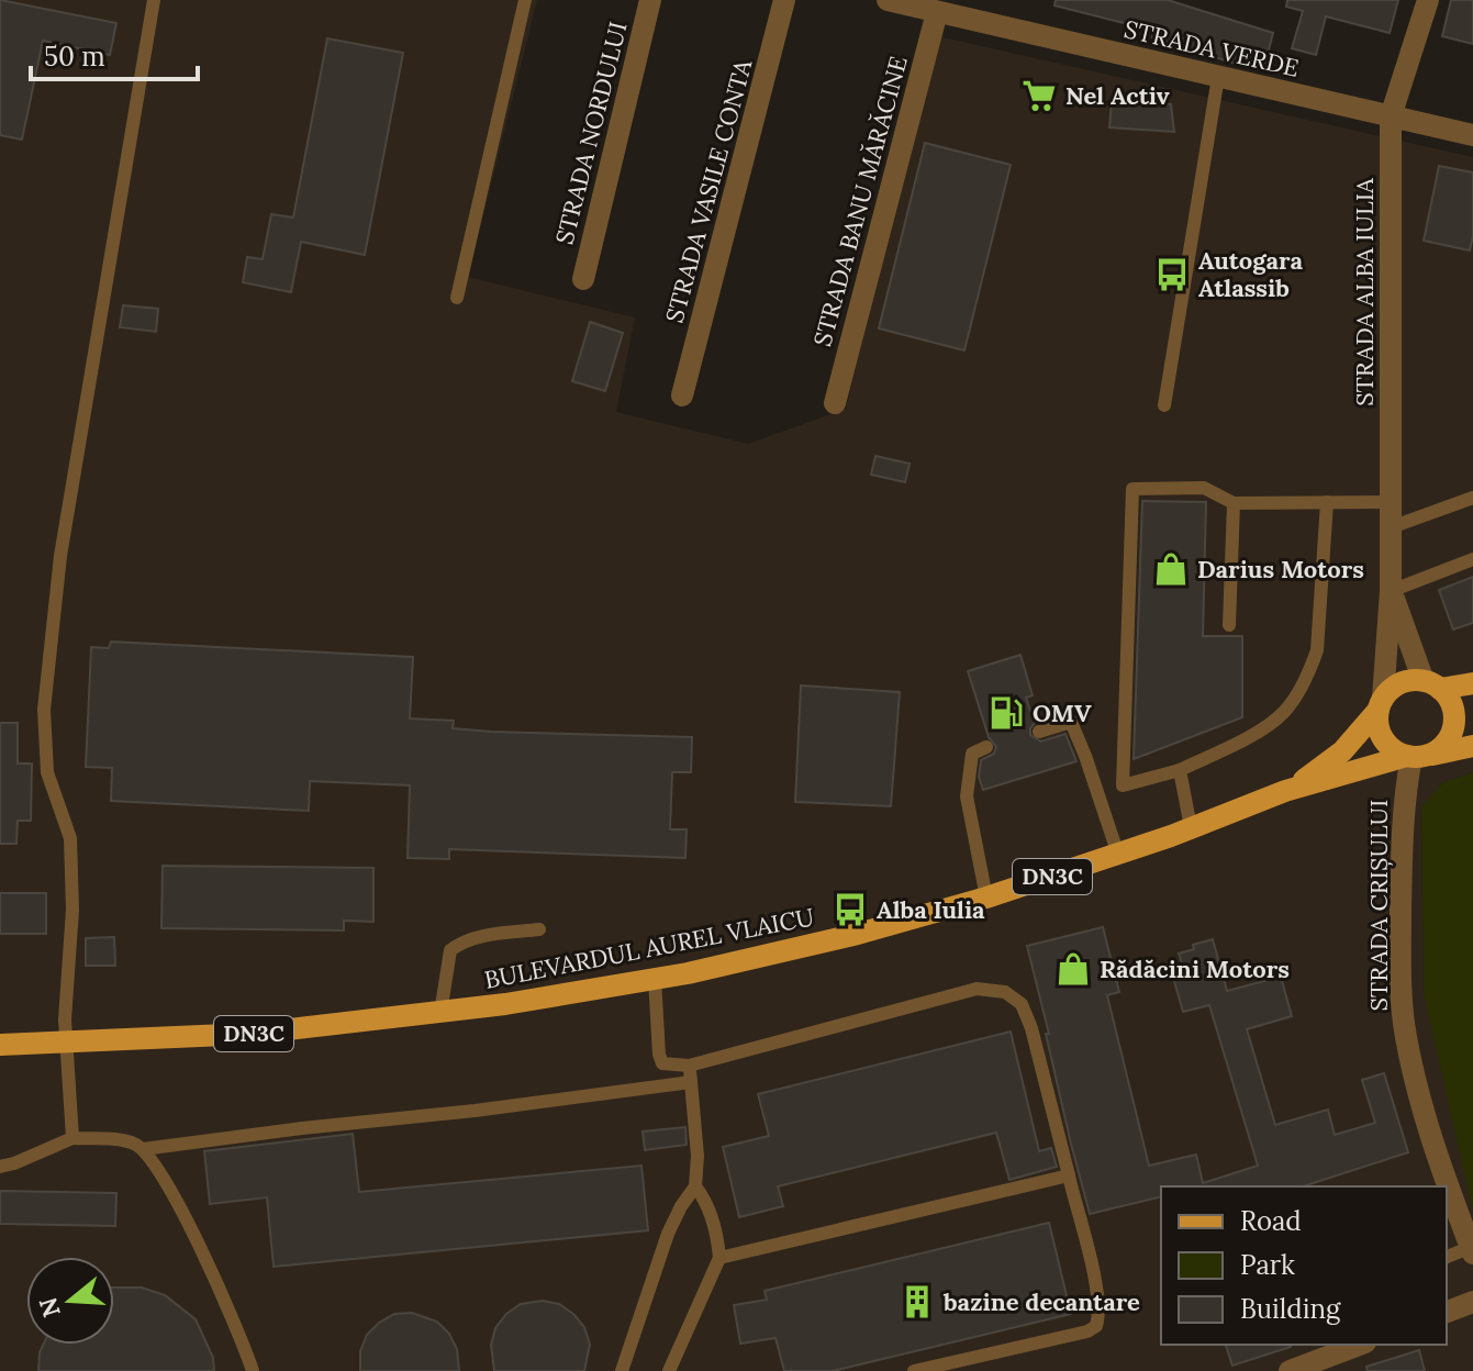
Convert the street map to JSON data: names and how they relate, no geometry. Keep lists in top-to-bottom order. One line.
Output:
{"streets":{"main road":["DN3C","BULEVARDUL AUREL VLAICU"],"street":["STRADA VERDE","STRADA NORDULUI","STRADA VASILE CONTA","STRADA BANU MĂRĂCINE","STRADA ALBA IULIA","STRADA CRIȘULUI"]},"crossings":[["STRADA VERDE","STRADA BANU MĂRĂCINE"],["STRADA VERDE","STRADA ALBA IULIA"],["STRADA ALBA IULIA","DN3C"],["STRADA ALBA IULIA","STRADA CRIȘULUI"],["STRADA ALBA IULIA","BULEVARDUL AUREL VLAICU"],["DN3C","STRADA CRIȘULUI"],["DN3C","BULEVARDUL AUREL VLAICU"],["STRADA CRIȘULUI","BULEVARDUL AUREL VLAICU"]],"places":{"supermarket":["Nel Activ"],"bus stop":["Autogara Atlassib","Alba Iulia"],"shop":["Darius Motors","Rădăcini Motors"],"fuel station":["OMV"],"building":["bazine decantare"]},"legend":["Road","Park","Building"],"scale_bar":"50 m","north":"left"}
